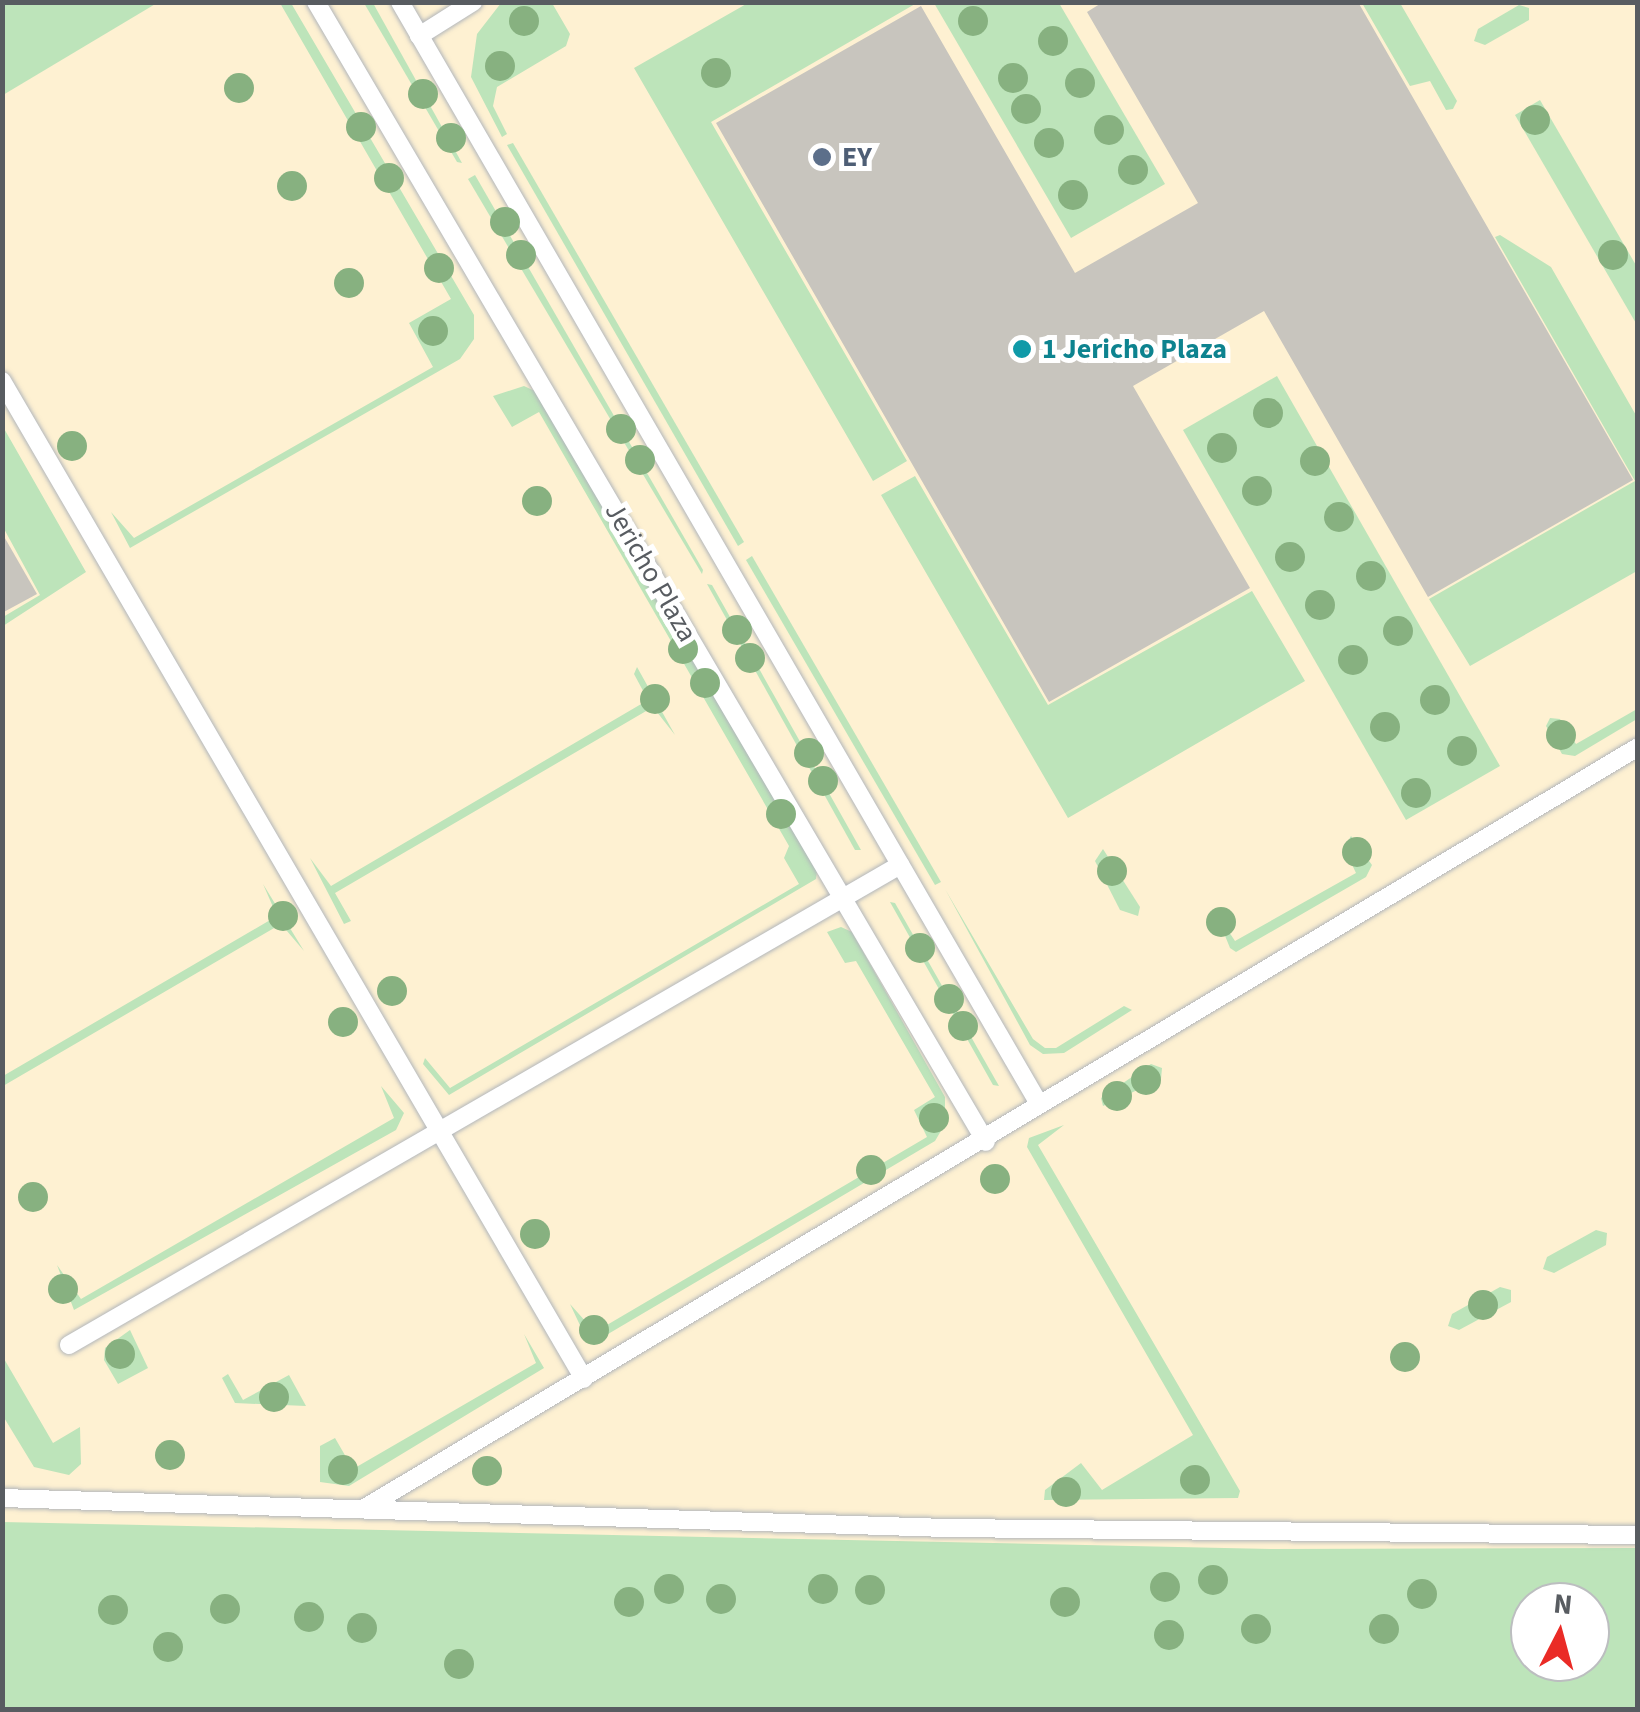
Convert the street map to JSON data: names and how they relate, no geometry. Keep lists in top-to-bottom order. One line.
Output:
{"streets":{"lane":["Jericho Plaza"]},"places":["EY","1 Jericho Plaza"],"north":"top"}
